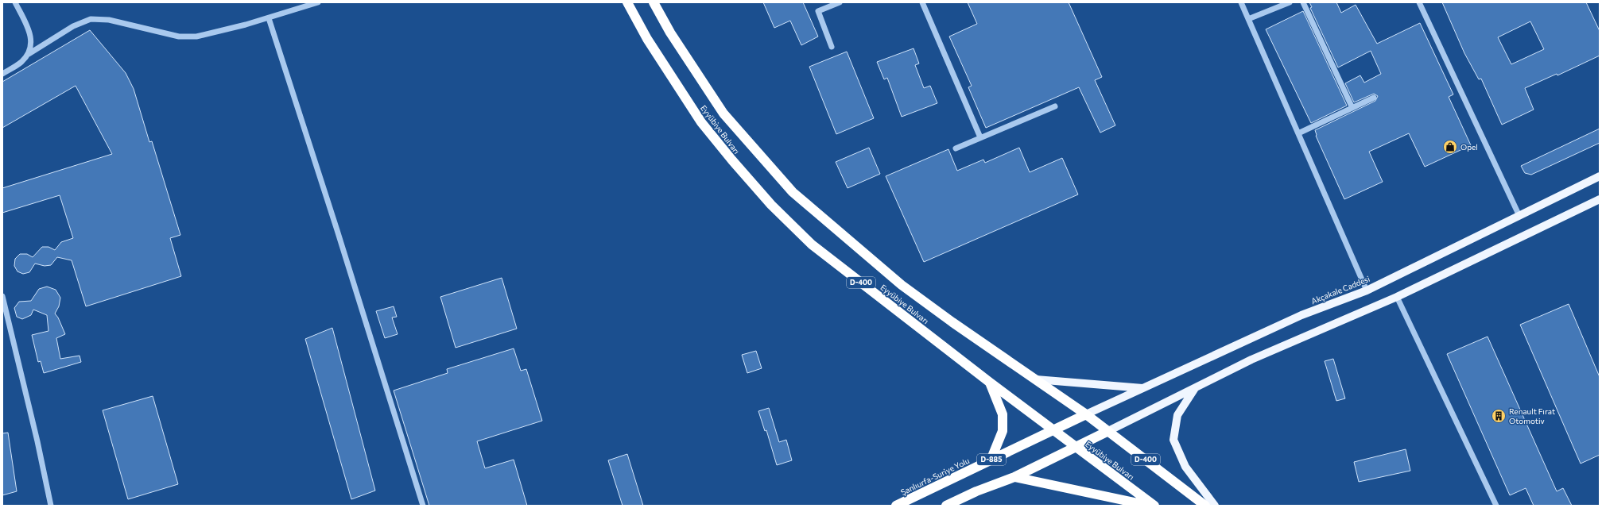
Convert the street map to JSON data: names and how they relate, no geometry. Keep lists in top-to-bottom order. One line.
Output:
{"streets":{"highway":["Eyyübiye Bulvarı","D-400","D-885","Şanlıurfa-Suriye Yolu"],"main road":["Akçakale Caddesi"]},"crossings":[["Eyyübiye Bulvarı","D-400"],["Eyyübiye Bulvarı","Akçakale Caddesi"],["Eyyübiye Bulvarı","Şanlıurfa-Suriye Yolu"],["D-400","Akçakale Caddesi"],["D-400","Şanlıurfa-Suriye Yolu"],["Akçakale Caddesi","Şanlıurfa-Suriye Yolu"]],"places":{"shop":["Opel"],"building":["Renault Fırat Otomotiv"]}}
